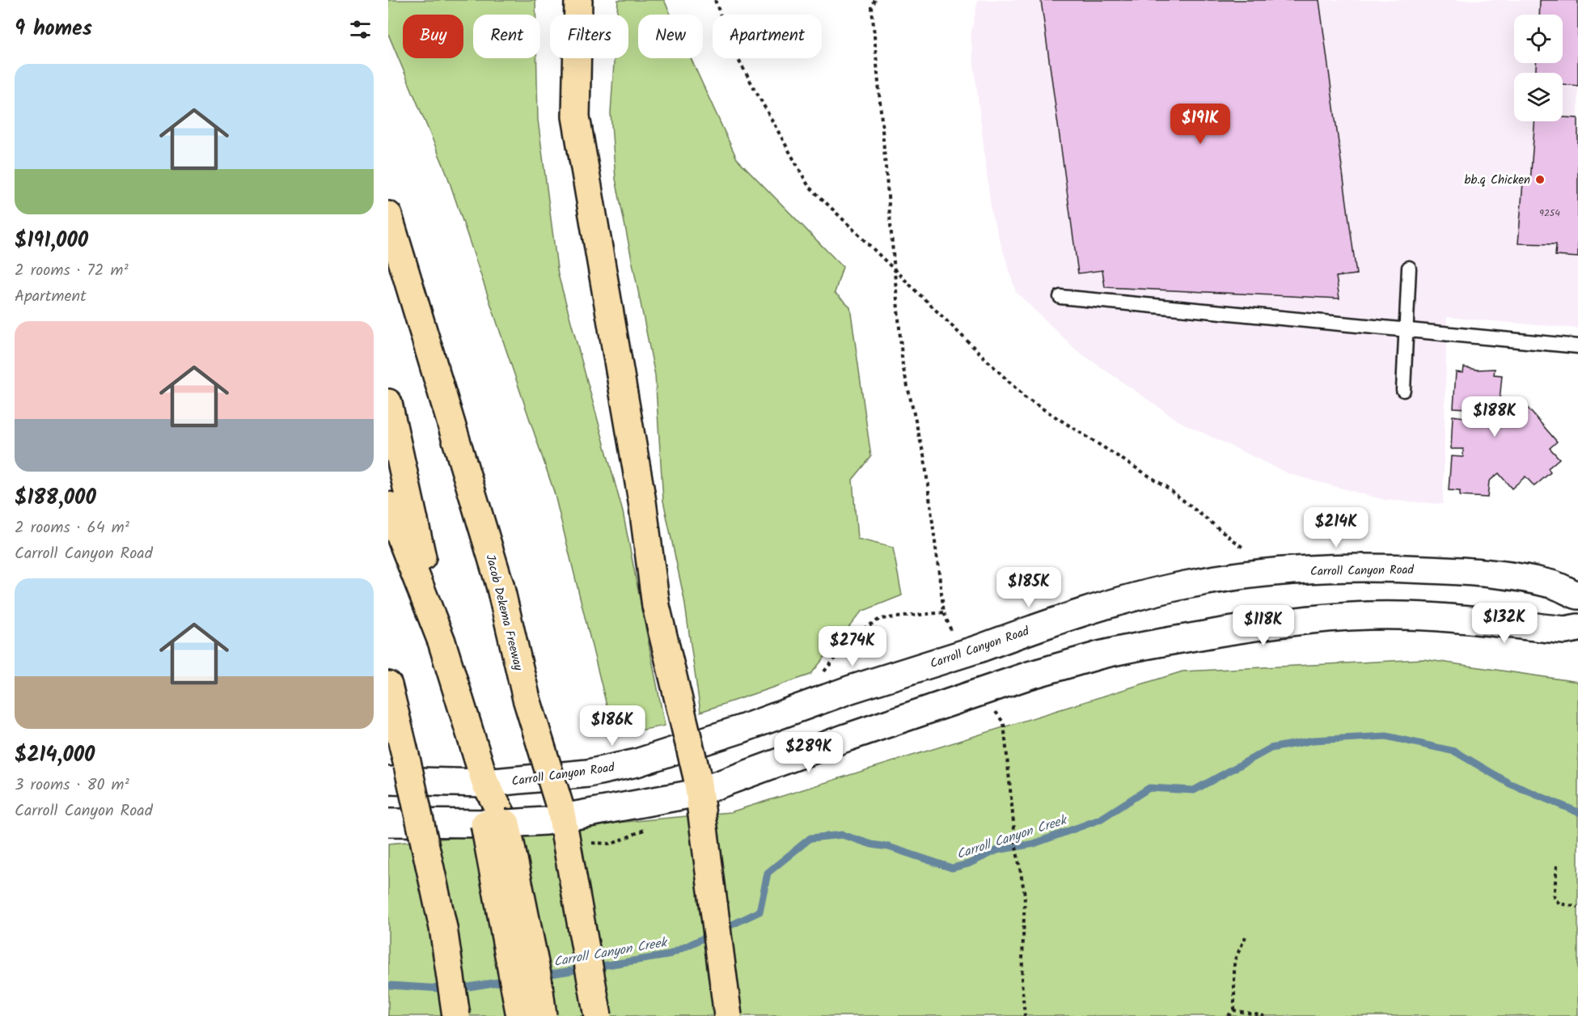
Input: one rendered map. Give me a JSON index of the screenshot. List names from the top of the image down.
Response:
{
  "streets": {
    "highway": ["Jacob Dekema Freeway"],
    "main road": ["Carroll Canyon Road"]
  },
  "water": ["Carroll Canyon Creek"],
  "places": ["bb.q Chicken"],
  "house_numbers": ["9254"],
  "page": {
    "heading": "9 homes",
    "chip": [
      "Buy",
      "Rent",
      "Filters",
      "New",
      "Apartment"
    ],
    "list": [
      {
        "name": "$191,000",
        "note": "2 rooms · 72 m² · Apartment"
      },
      {
        "name": "$188,000",
        "note": "2 rooms · 64 m² · Carroll Canyon Road"
      },
      {
        "name": "$214,000",
        "note": "3 rooms · 80 m² · Carroll Canyon Road"
      }
    ],
    "price": [
      "$191K",
      "$188K",
      "$214K",
      "$185K",
      "$132K",
      "$118K",
      "$274K",
      "$186K",
      "$289K"
    ]
  }
}
